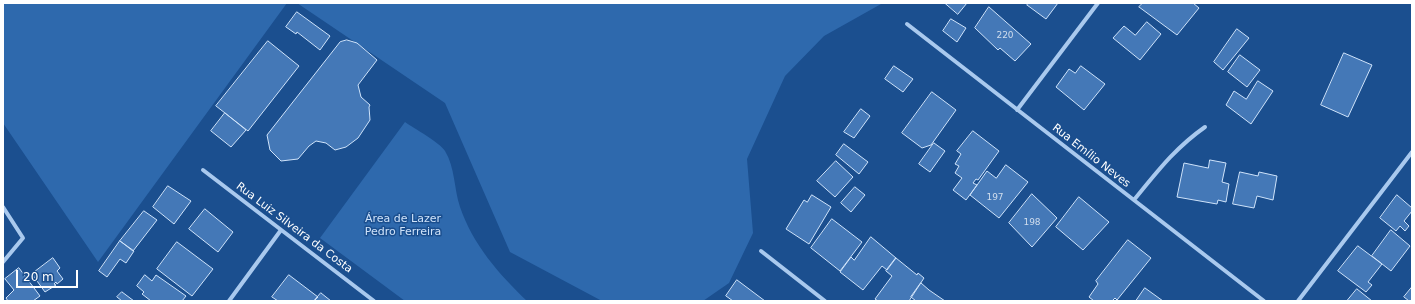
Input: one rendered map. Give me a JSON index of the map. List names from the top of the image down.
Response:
{
  "streets": {
    "street": ["Rua Emílio Neves", "Rua Luiz Silveira da Costa"]
  },
  "parks": ["Área de Lazer Pedro Ferreira"],
  "house_numbers": ["220", "197", "198"],
  "scale_bar": "20 m"
}
